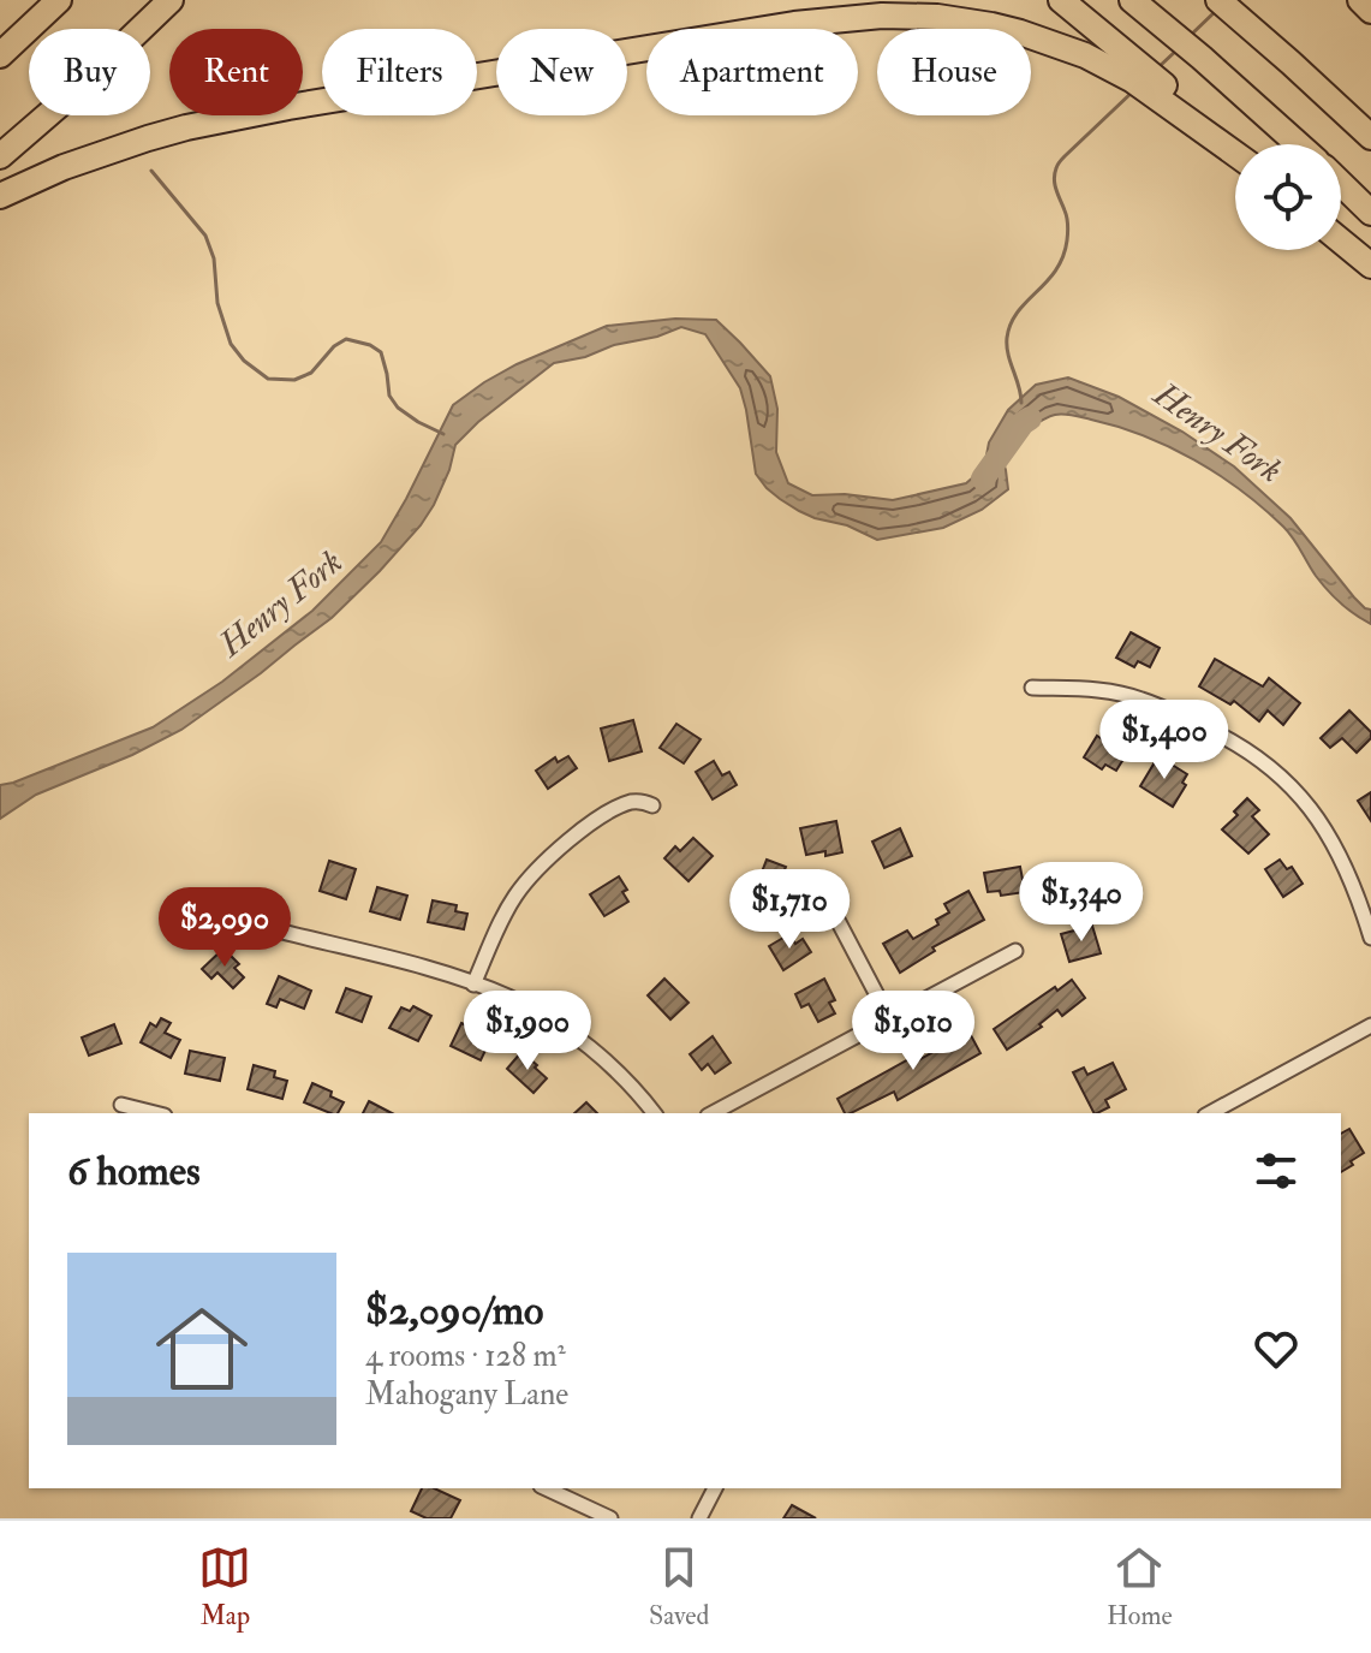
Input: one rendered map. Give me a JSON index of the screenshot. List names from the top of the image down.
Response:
{
  "water": ["Henry Fork"],
  "page": {
    "chip": [
      "Buy",
      "Rent",
      "Filters",
      "New",
      "Apartment",
      "House"
    ],
    "price": [
      "$1,400",
      "$1,340",
      "$1,710",
      "$2,090",
      "$1,900",
      "$1,010"
    ],
    "heading": "6 homes",
    "list": [
      {
        "name": "$2,090/mo",
        "note": "4 rooms · 128 m² · Mahogany Lane"
      }
    ],
    "tabs": ["Map", "Saved", "Home"]
  }
}
